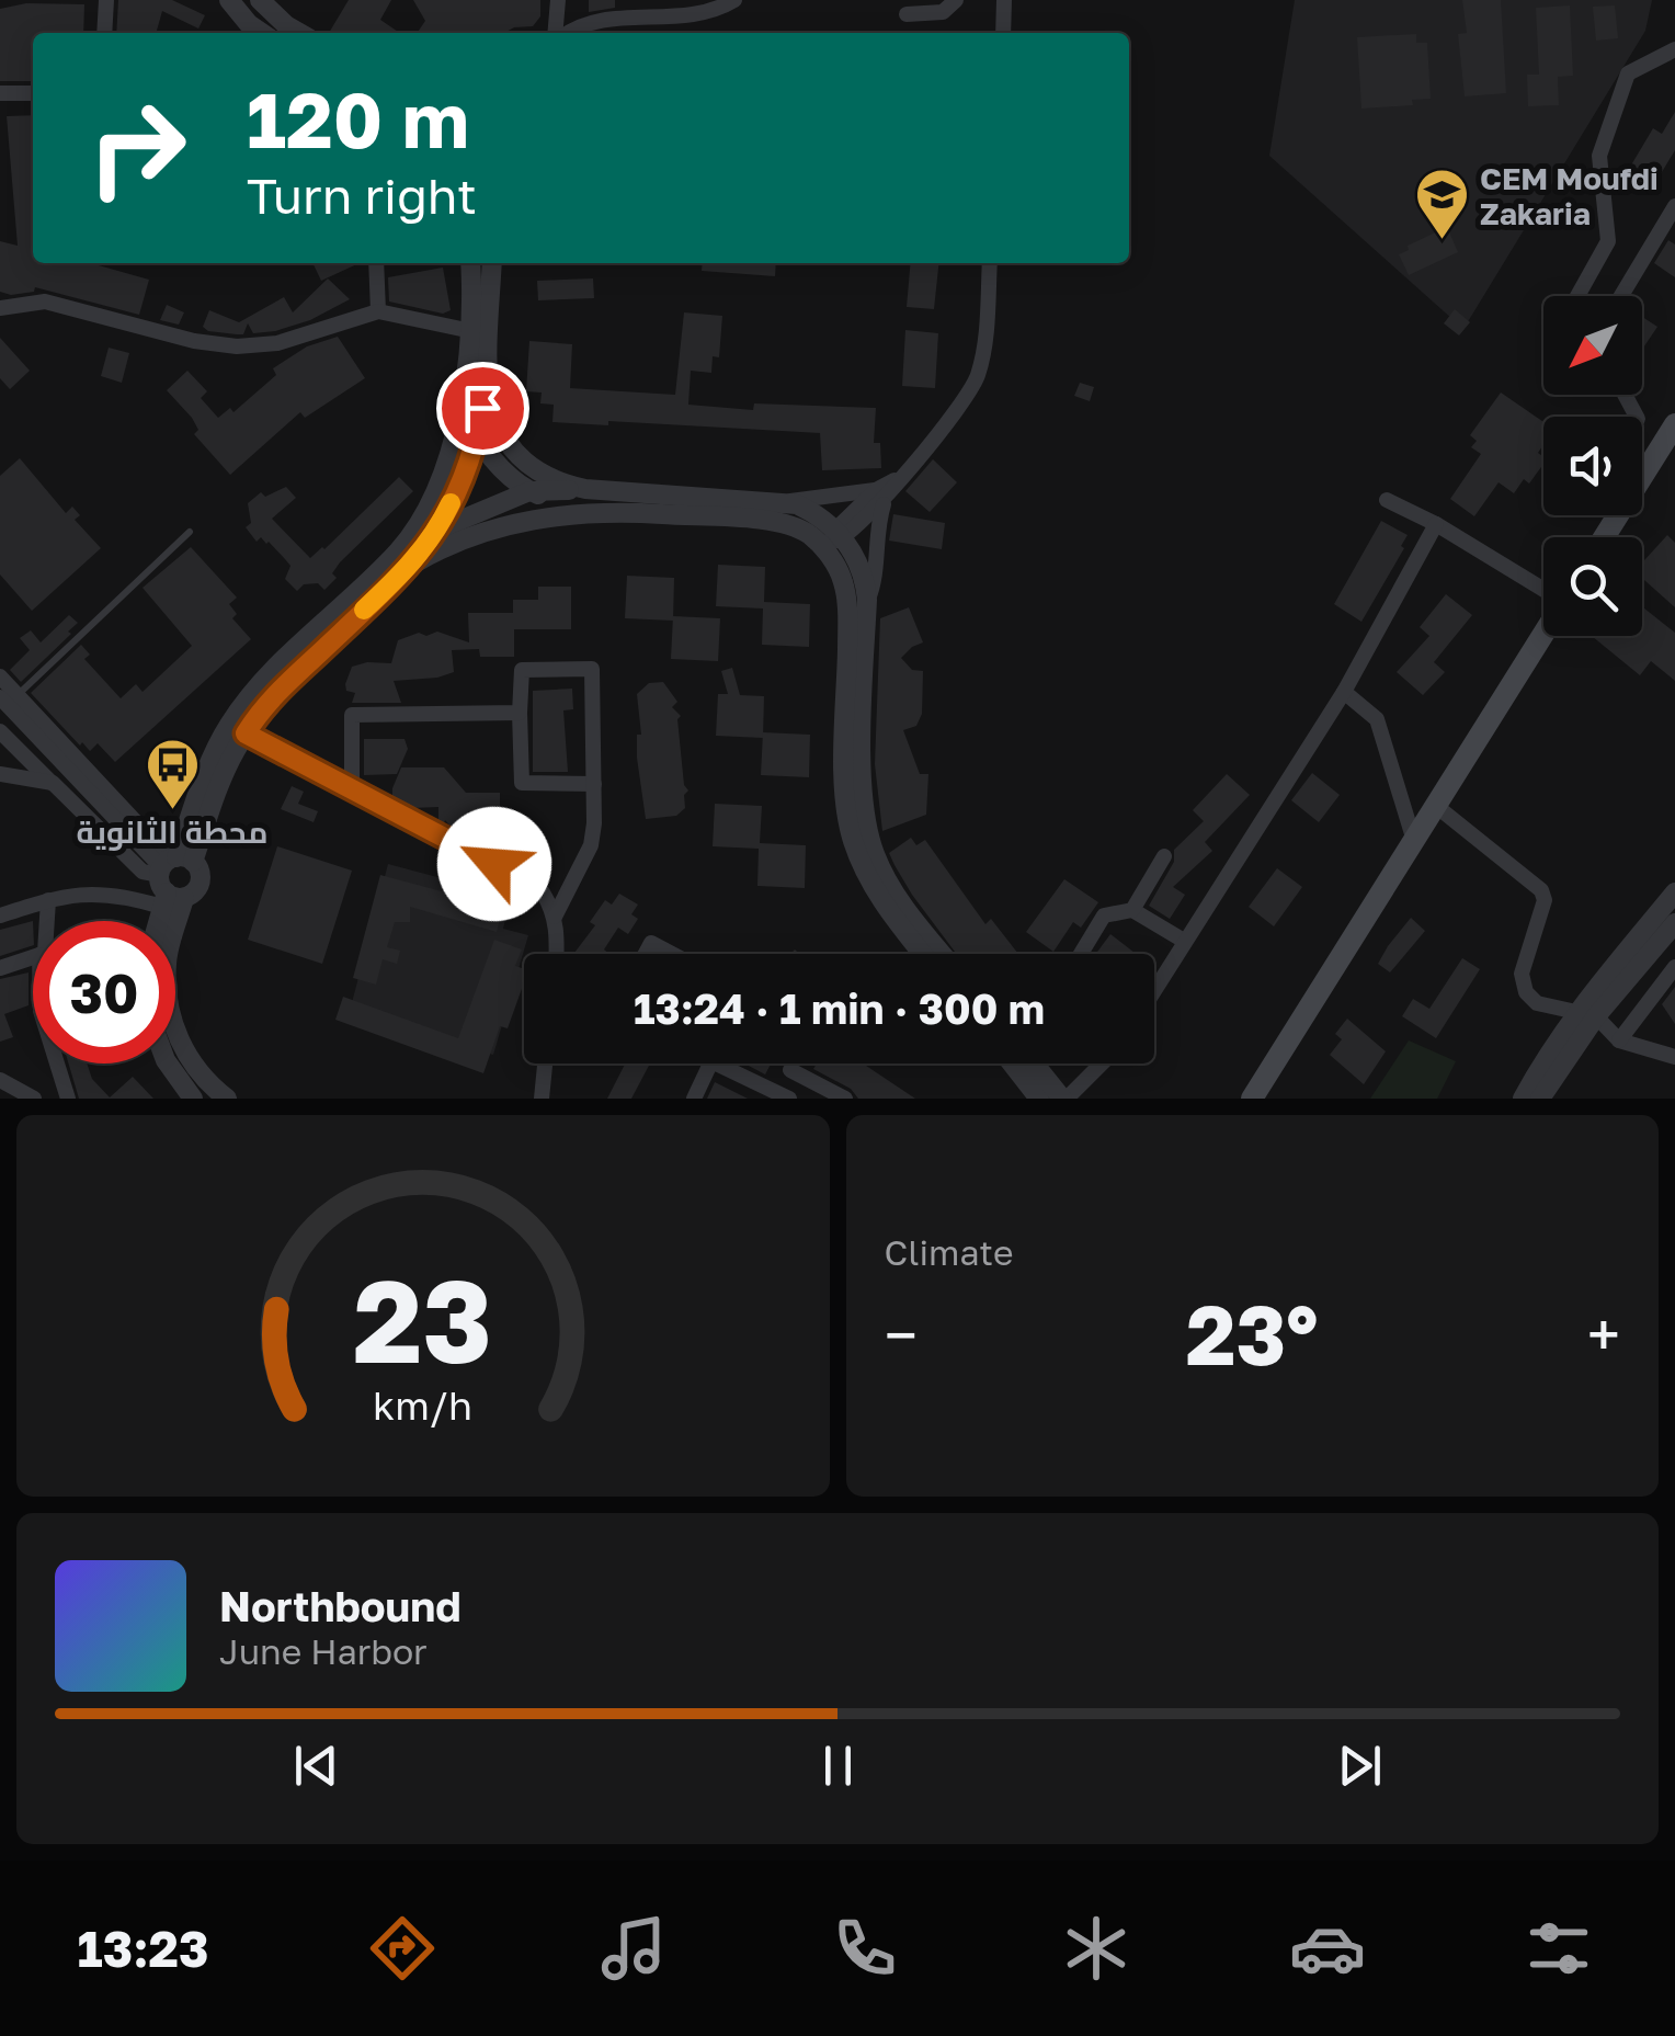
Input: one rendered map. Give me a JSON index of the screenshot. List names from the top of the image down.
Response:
{
  "places": {
    "school or university": ["CEM Moufdi Zakaria"],
    "bus stop": ["محطة الثانوية"]
  },
  "north": "bottom left",
  "page": {
    "turn": ["120 m", "Turn right"],
    "limit": "30",
    "trip": "13:24 · 1 min · 300 m",
    "tile": "Climate",
    "heat": ["−", "23°", "+"],
    "song": ["Northbound", "June Harbor"],
    "tabs": "13:23",
    "gauge": ["23", "km/h"]
  }
}
